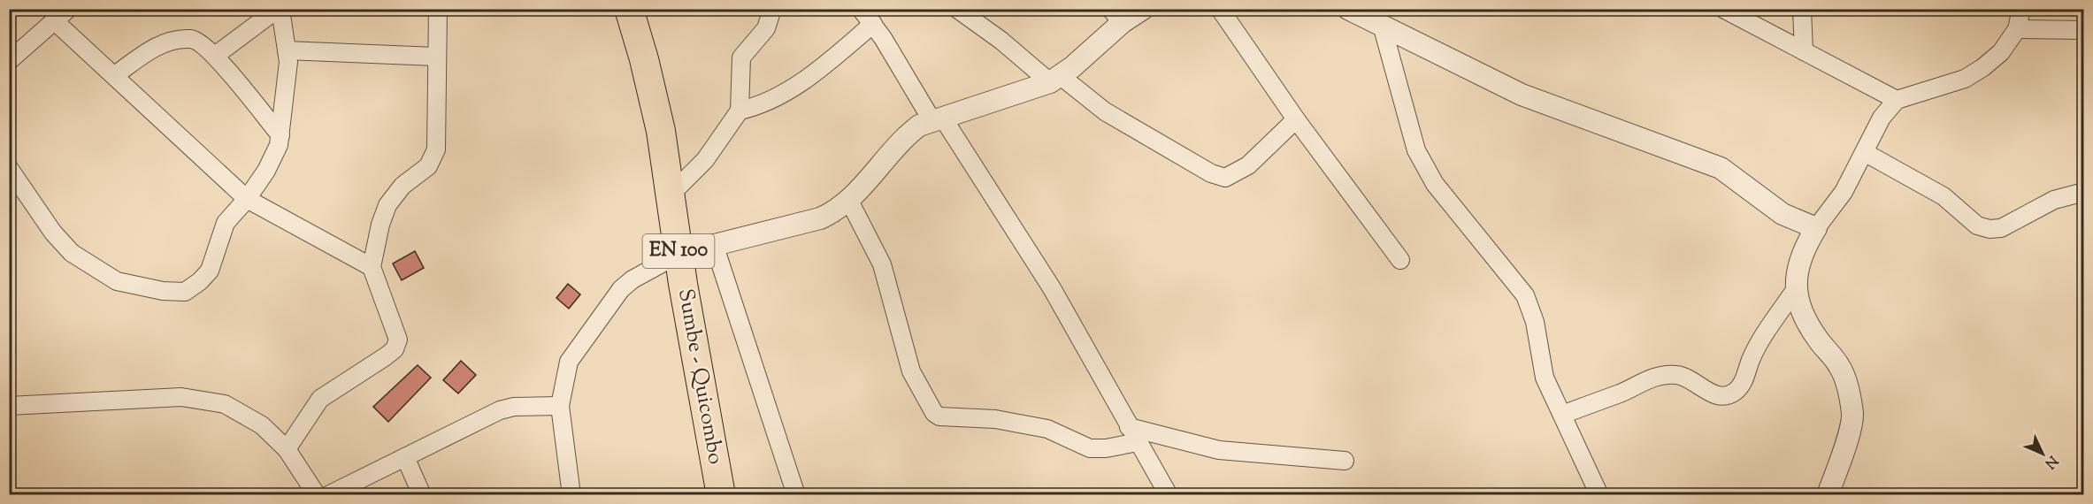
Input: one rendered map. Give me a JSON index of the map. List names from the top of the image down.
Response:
{
  "streets": {
    "main road": ["EN 100", "Sumbe - Quicombo"]
  },
  "north": "bottom right"
}
